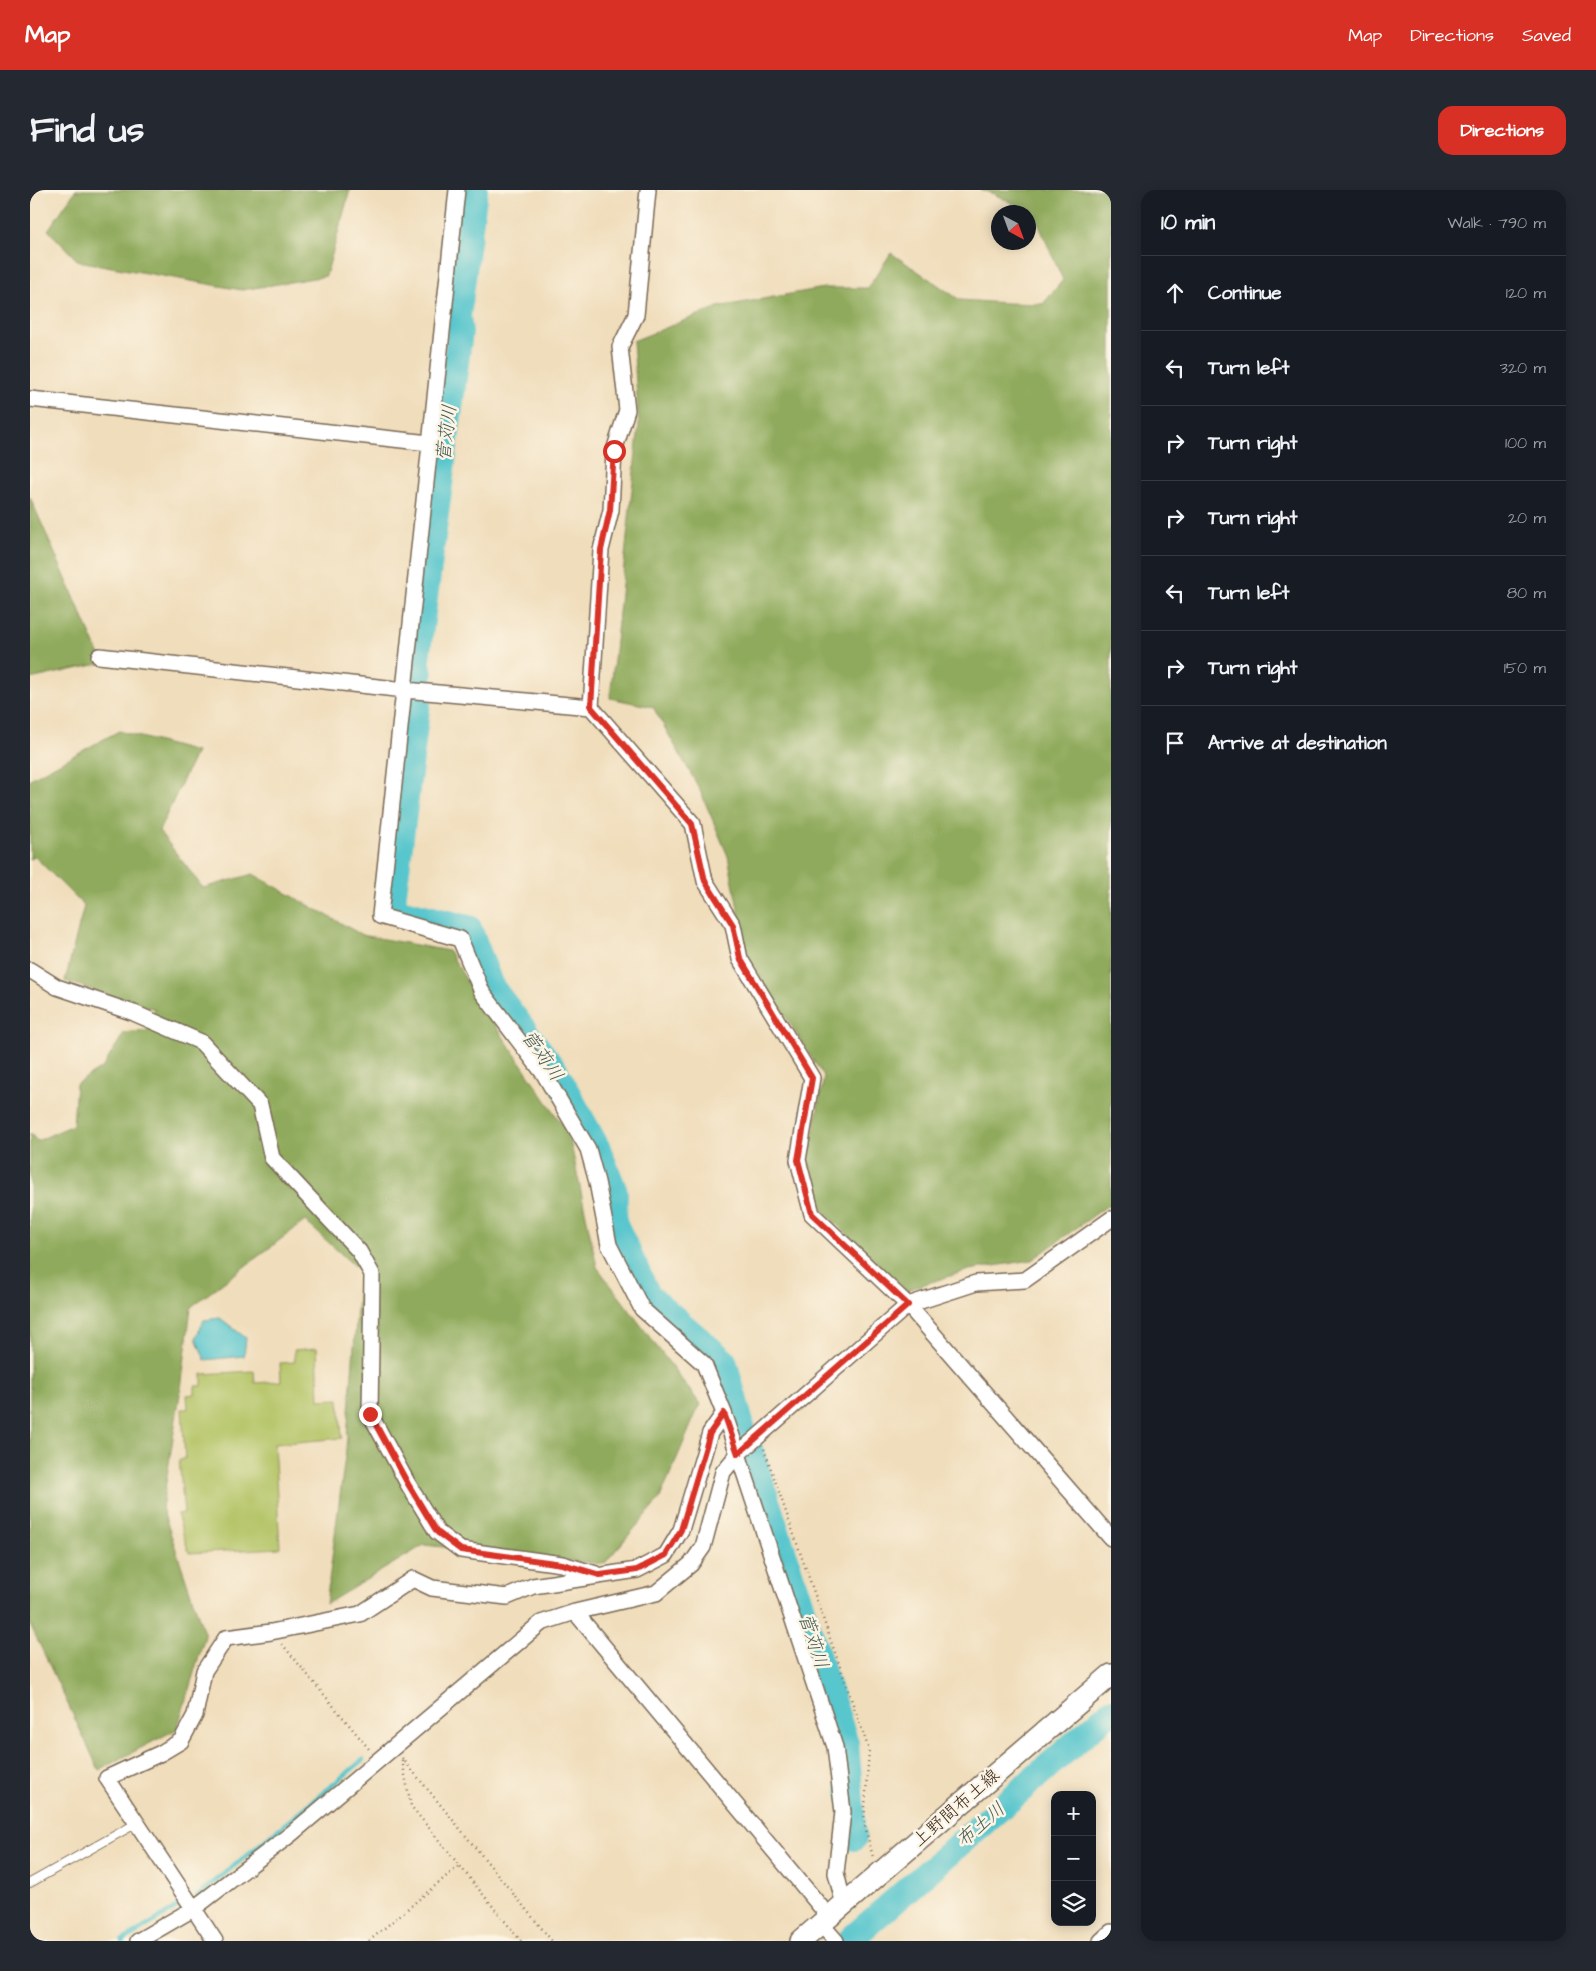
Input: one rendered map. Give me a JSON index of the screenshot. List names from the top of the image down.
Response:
{
  "streets": {
    "main road": ["上野間布土線"]
  },
  "water": ["菅苅川", "布土川"],
  "north": "bottom right",
  "page": {
    "header": "Map",
    "nav": ["Map", "Directions", "Saved"],
    "title": "Find us",
    "buttons": "Directions",
    "heading": ["10 min", "Walk · 790 m"],
    "list": [
      ["Continue", "120 m"],
      ["Turn left", "320 m"],
      ["Turn right", "100 m"],
      ["Turn right", "20 m"],
      ["Turn left", "80 m"],
      ["Turn right", "150 m"],
      "Arrive at destination"
    ],
    "map_buttons": ["+", "−"]
  }
}
